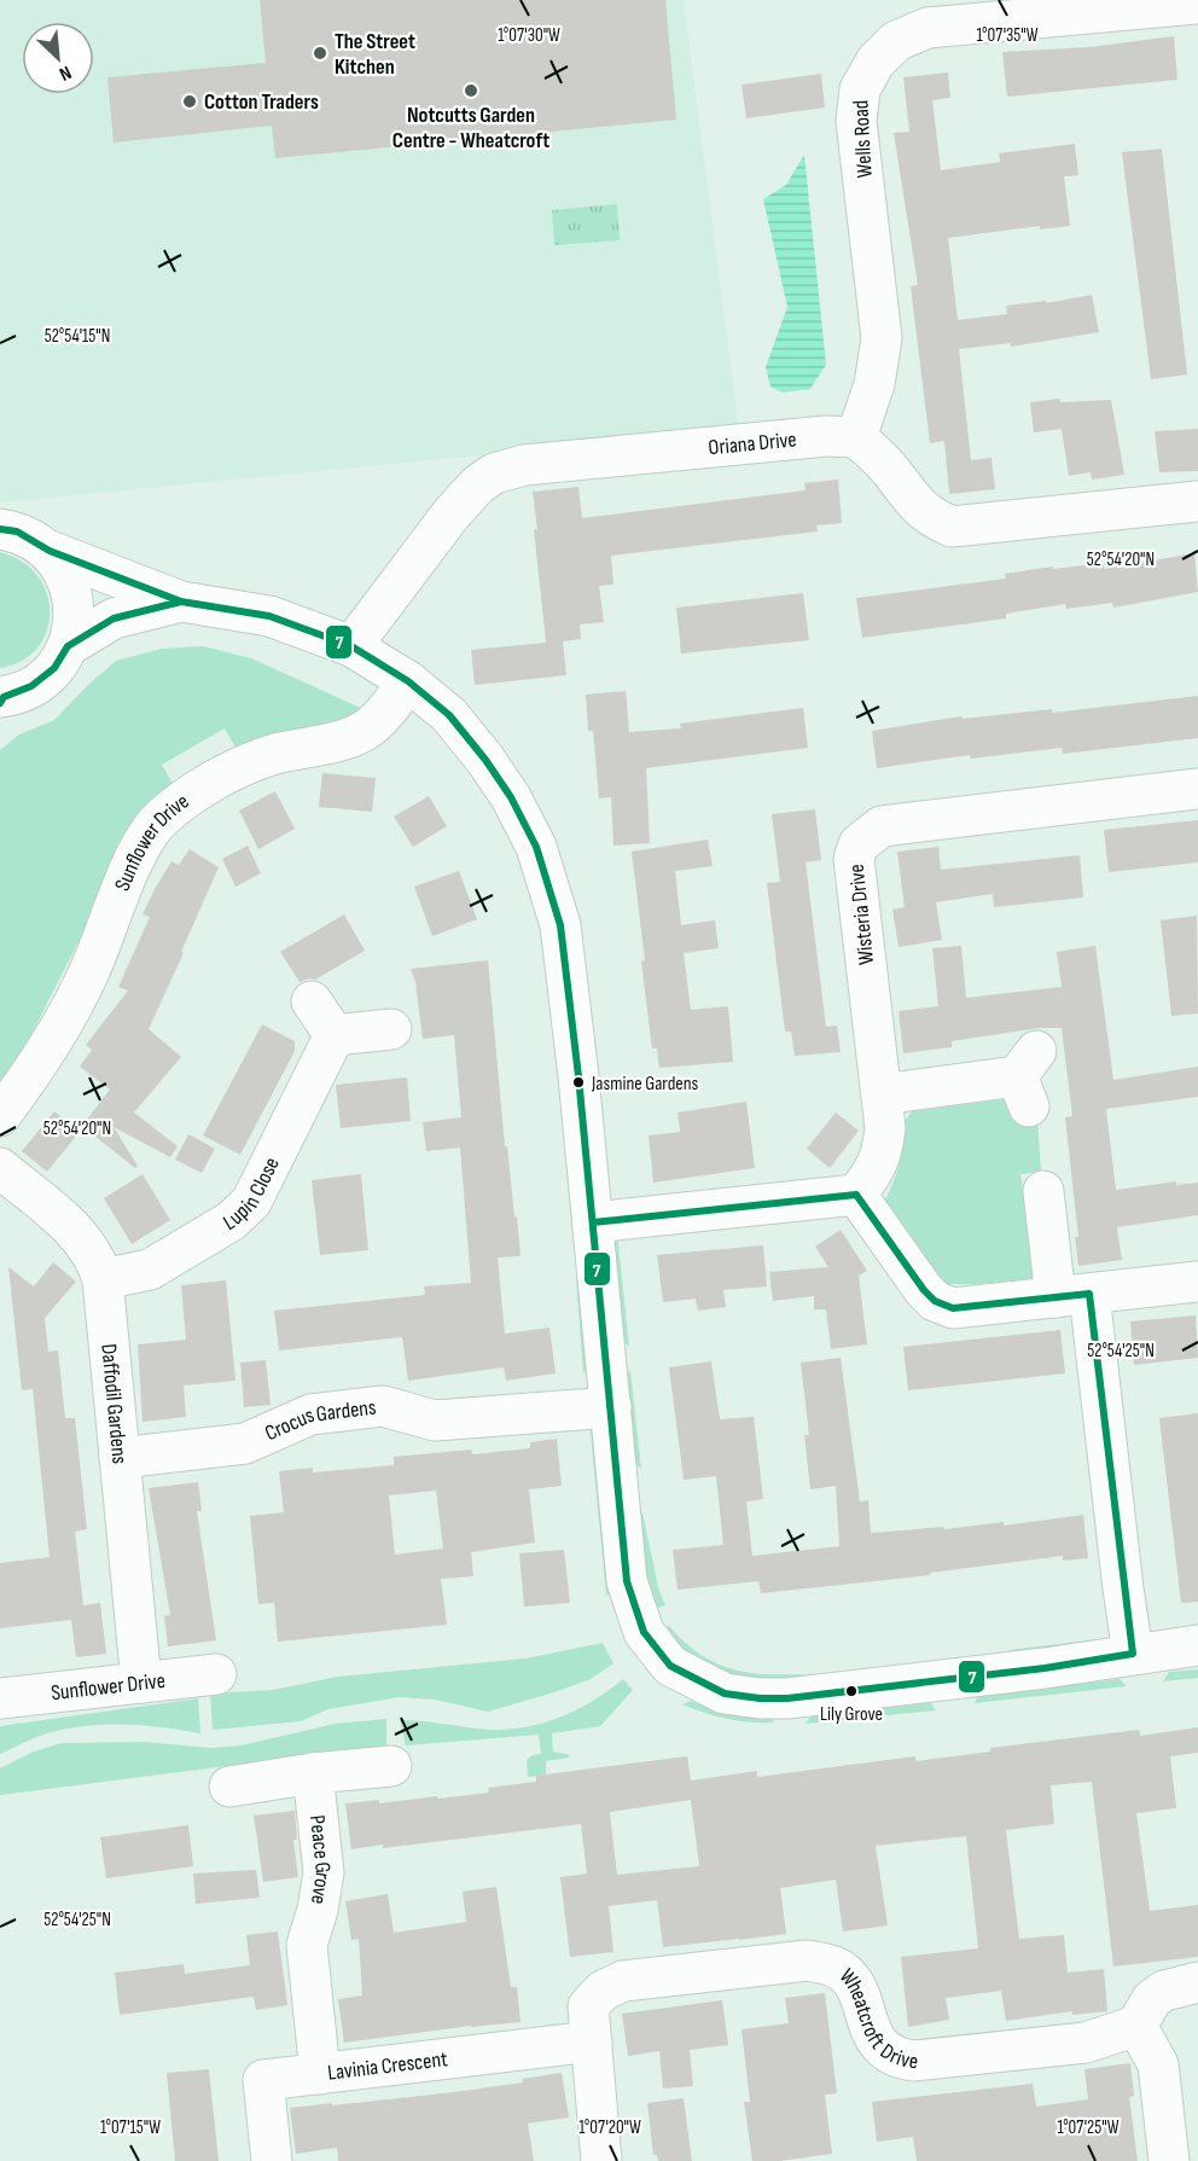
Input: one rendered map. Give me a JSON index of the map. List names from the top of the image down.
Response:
{
  "streets": {
    "street": [
      "Wells Road",
      "Oriana Drive",
      "Sunflower Drive",
      "Wisteria Drive",
      "Lupin Close",
      "Daffodil Gardens",
      "Crocus Gardens",
      "Peace Grove",
      "Wheatcroft Drive",
      "Lavinia Crescent"
    ]
  },
  "crossings": [
    ["Wells Road", "Oriana Drive"],
    ["Sunflower Drive", "Daffodil Gardens"],
    ["Lupin Close", "Daffodil Gardens"],
    ["Daffodil Gardens", "Crocus Gardens"],
    ["Peace Grove", "Lavinia Crescent"],
    ["Wheatcroft Drive", "Lavinia Crescent"]
  ],
  "places": [
    "The Street Kitchen",
    "Notcutts Garden Centre - Wheatcroft",
    "Cotton Traders",
    "Jasmine Gardens",
    "Lily Grove"
  ],
  "lines": ["transit line 7"],
  "north": "bottom right",
  "coordinates": [
    "1°07'30\"W",
    "1°07'35\"W",
    "52°54'15\"N",
    "52°54'20\"N",
    "52°54'25\"N",
    "1°07'15\"W",
    "1°07'20\"W",
    "1°07'25\"W"
  ]
}
